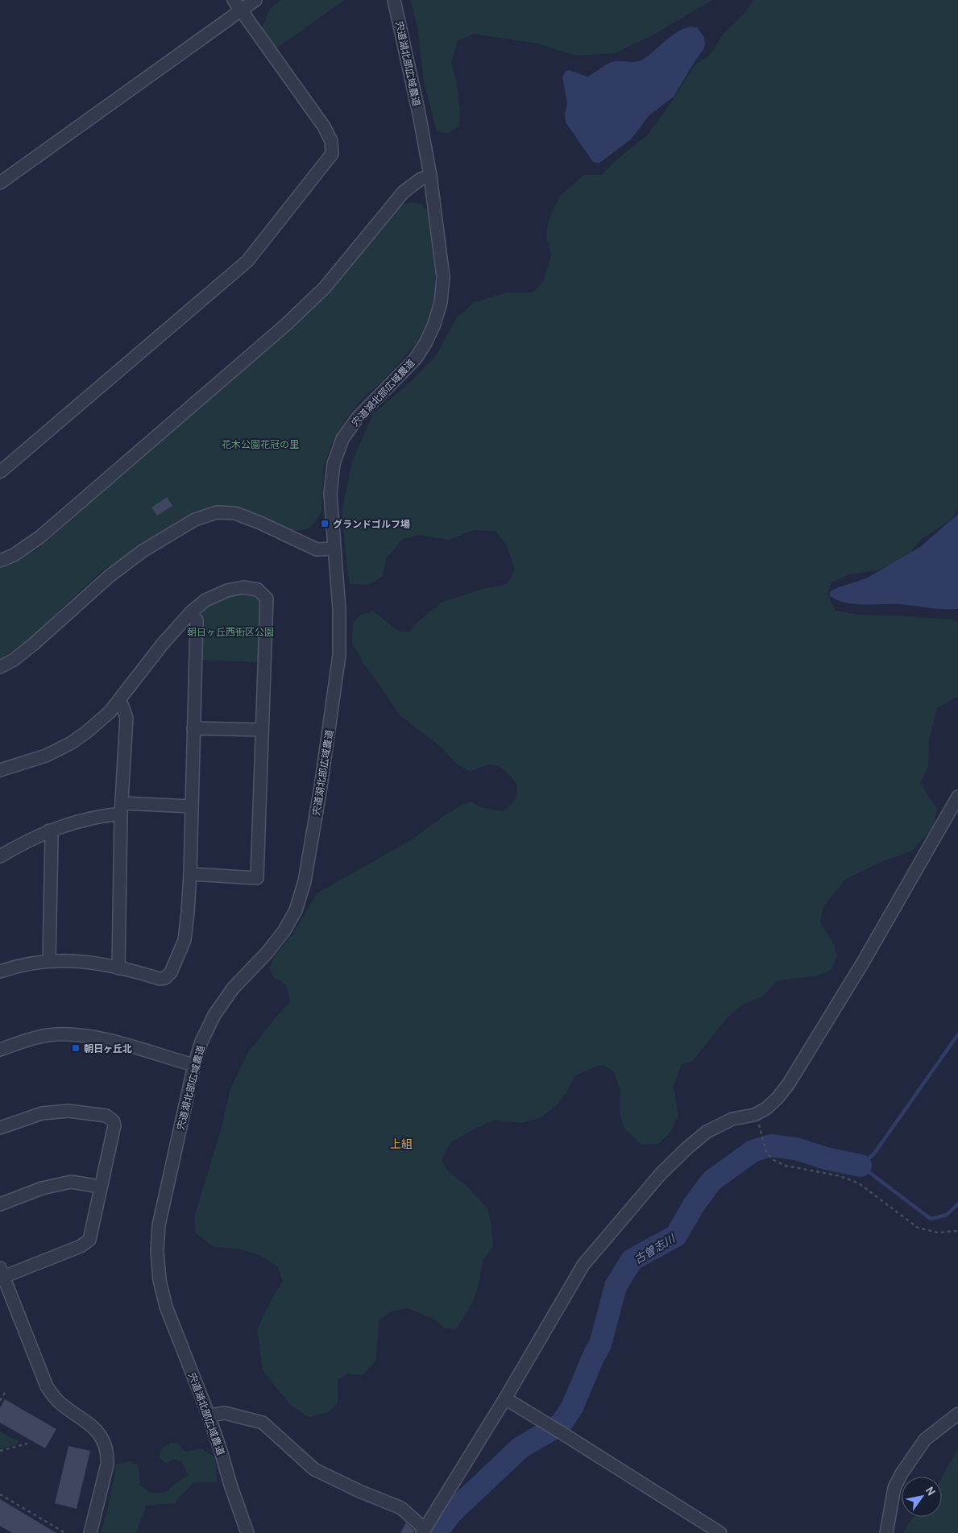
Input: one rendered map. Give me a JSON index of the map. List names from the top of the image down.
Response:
{
  "streets": {
    "street": ["宍道湖北部広域農道"]
  },
  "districts": ["上組"],
  "water": ["古曽志川"],
  "parks": ["花木公園花冠の里", "朝日ヶ丘西街区公園"],
  "places": {
    "transit": ["グランドゴルフ場", "朝日ヶ丘北"]
  },
  "north": "top right"
}
